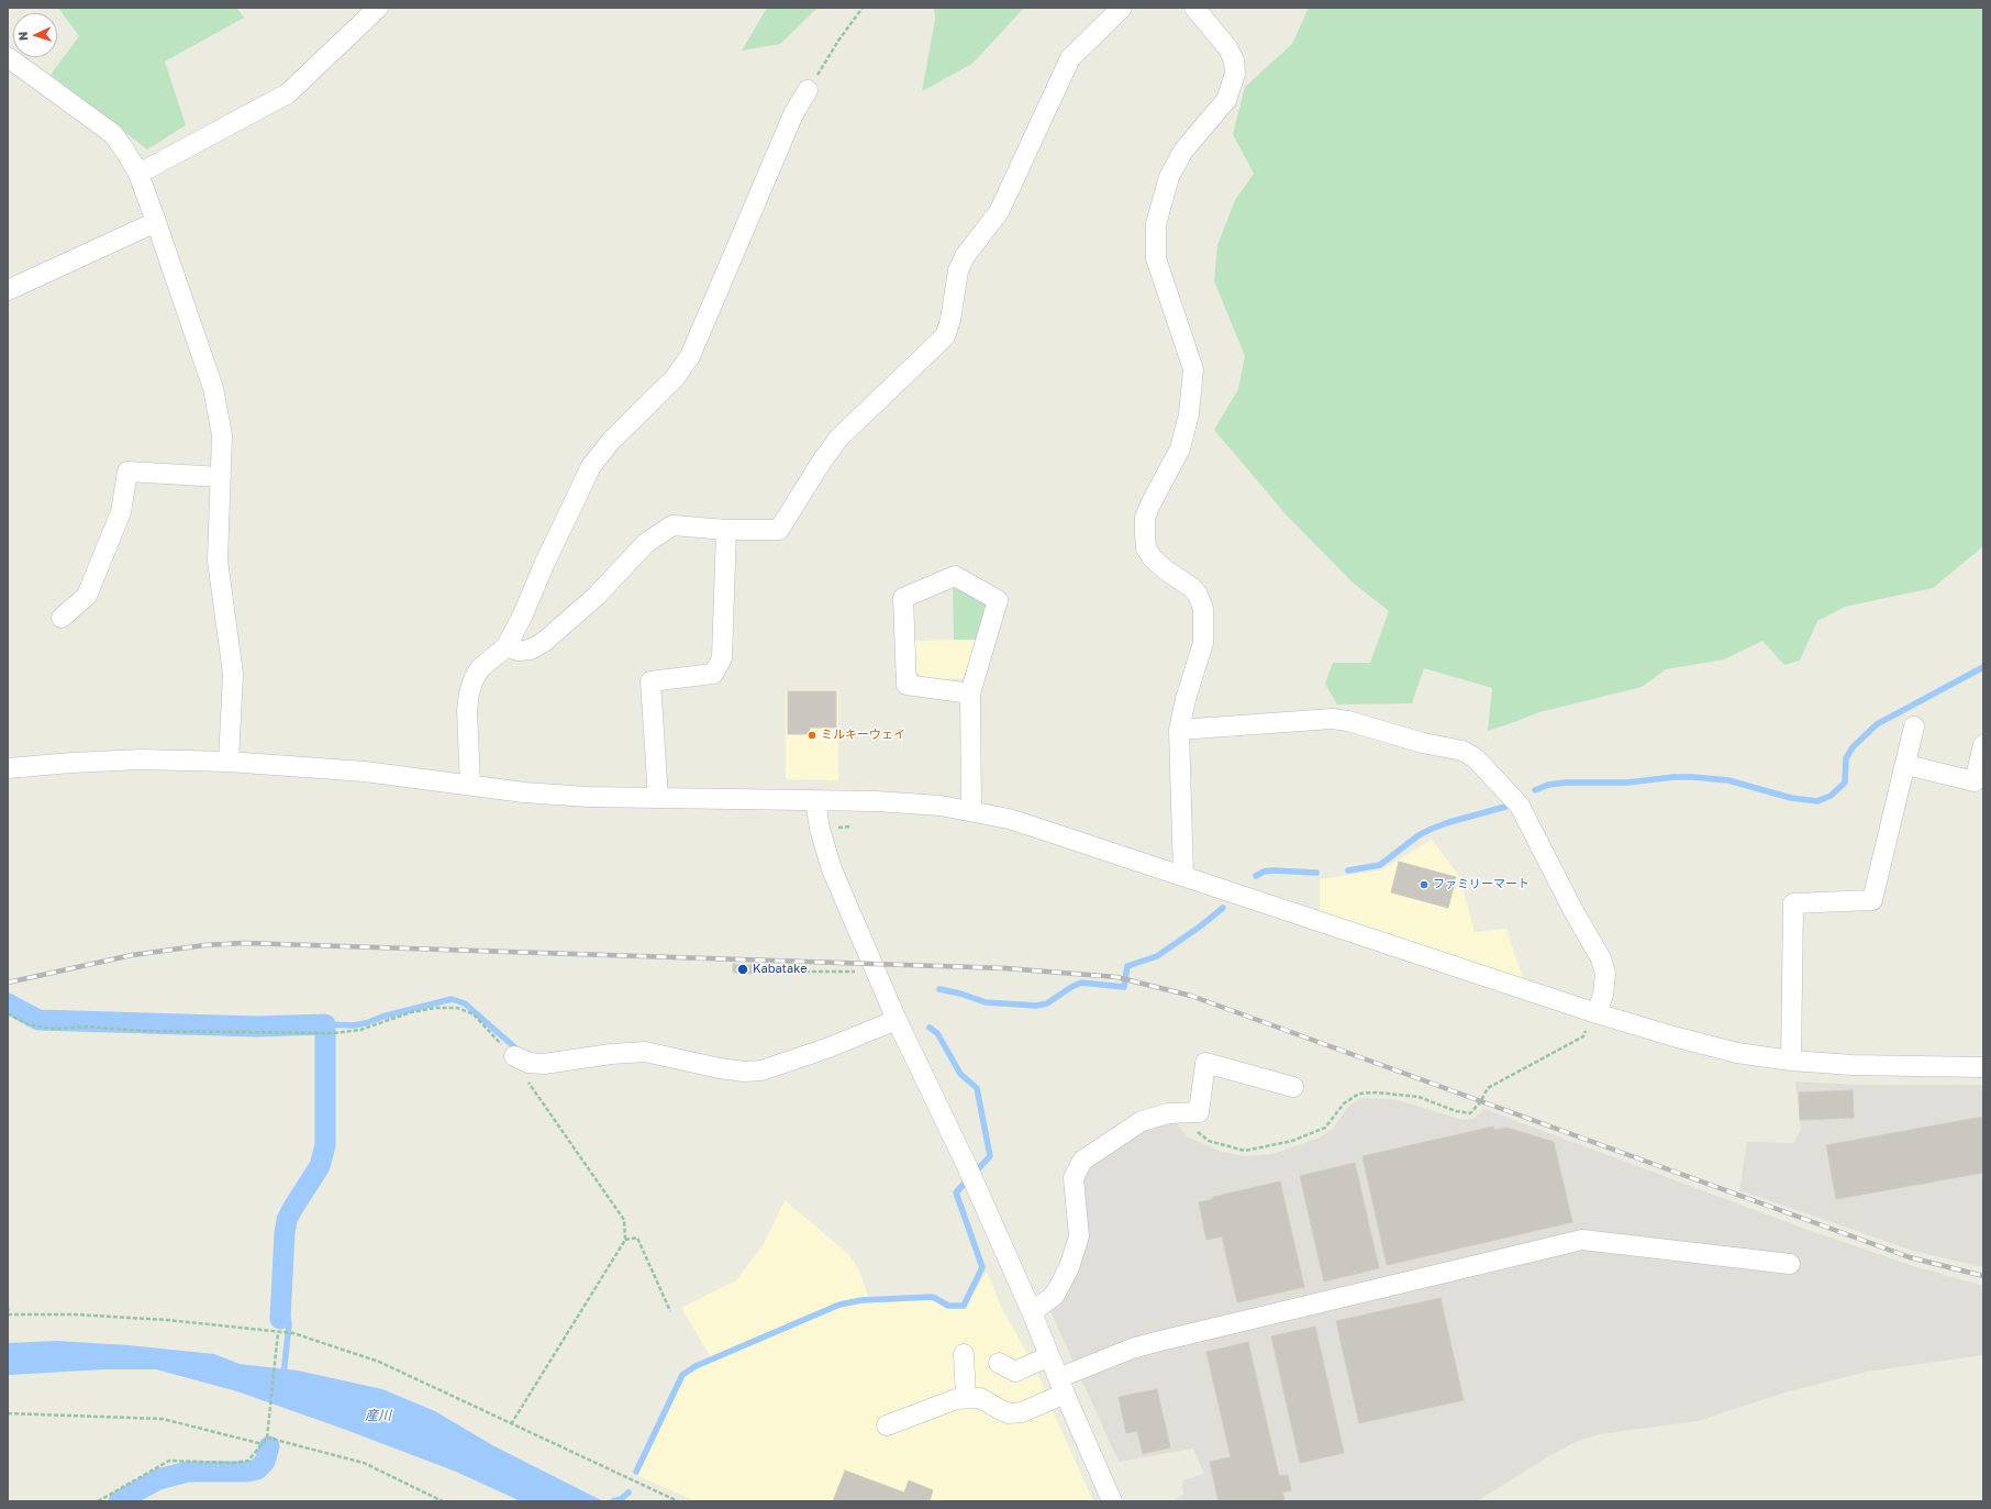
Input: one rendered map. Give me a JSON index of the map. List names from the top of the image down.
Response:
{
  "water": ["産川"],
  "places": ["ミルキーウェイ", "ファミリーマート", "Kabatake"],
  "north": "left"
}
